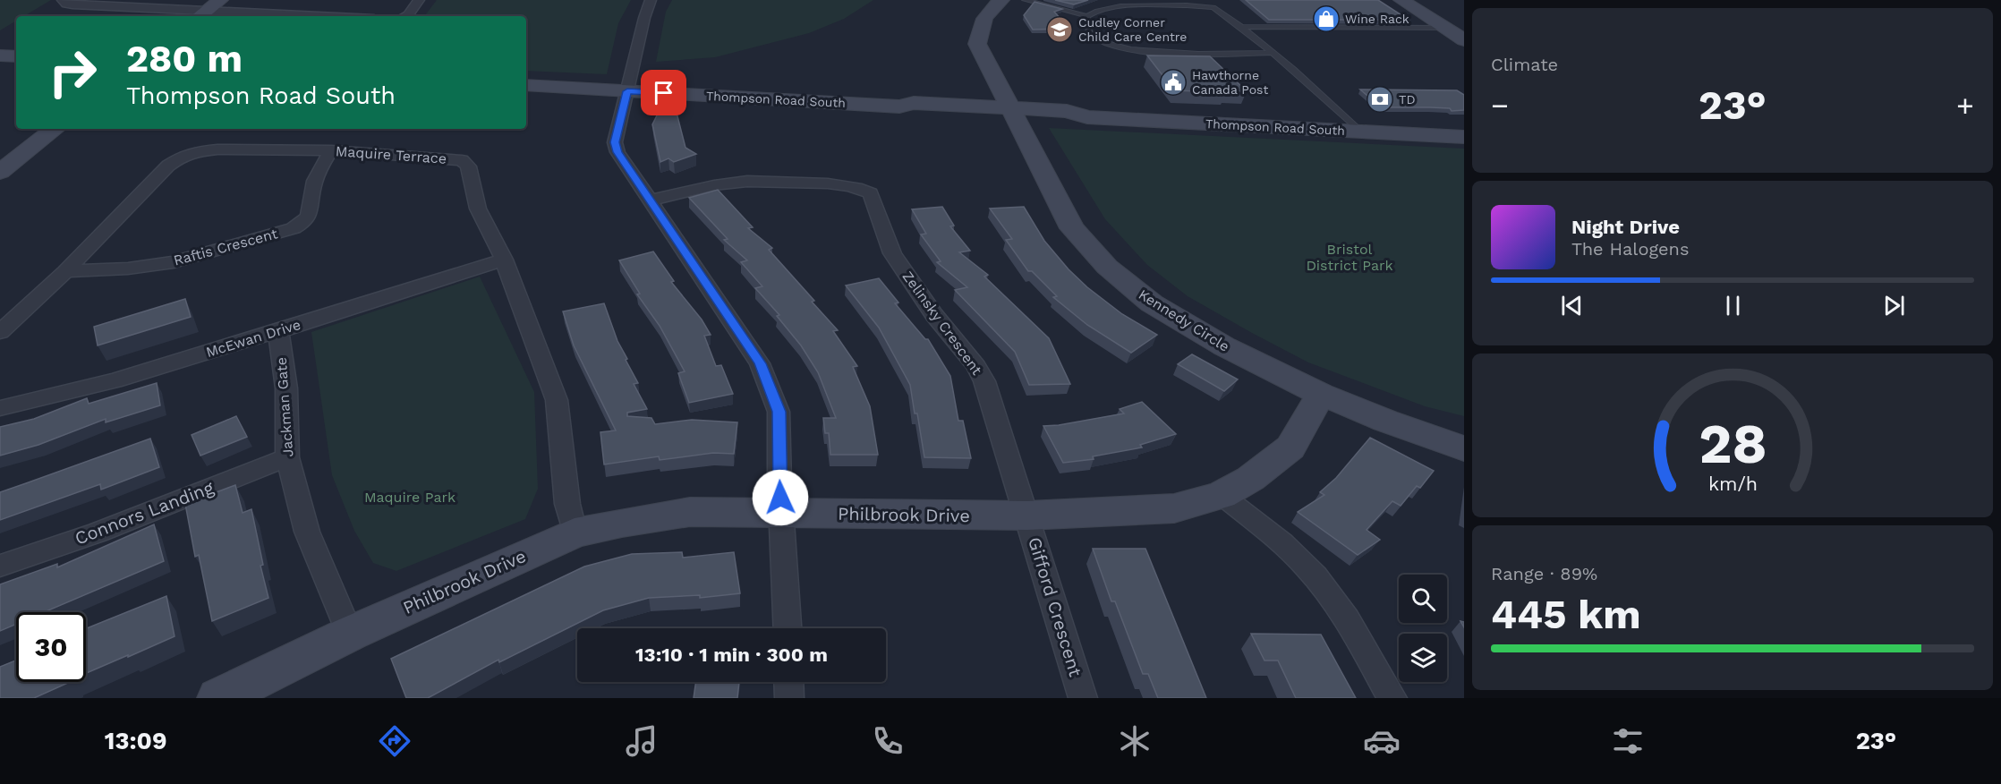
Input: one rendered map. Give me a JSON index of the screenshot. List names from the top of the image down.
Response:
{
  "streets": {
    "street": [
      "Thompson Road South",
      "Maquire Terrace",
      "Raftis Crescent",
      "Kennedy Circle",
      "Zelinsky Crescent",
      "McEwan Drive",
      "Jackman Gate",
      "Connors Landing",
      "Philbrook Drive",
      "Gifford Crescent"
    ]
  },
  "crossings": [
    ["Thompson Road South", "Kennedy Circle"],
    ["Maquire Terrace", "Raftis Crescent"],
    ["Maquire Terrace", "McEwan Drive"],
    ["Maquire Terrace", "Philbrook Drive"],
    ["Kennedy Circle", "Philbrook Drive"],
    ["Zelinsky Crescent", "Philbrook Drive"],
    ["Zelinsky Crescent", "Gifford Crescent"],
    ["McEwan Drive", "Jackman Gate"],
    ["Jackman Gate", "Connors Landing"],
    ["Jackman Gate", "Philbrook Drive"],
    ["Philbrook Drive", "Gifford Crescent"]
  ],
  "parks": ["Bristol District Park", "Maquire Park"],
  "places": {
    "shop": ["Wine Rack"],
    "school or university": ["Cudley Corner Child Care Centre"],
    "public building": ["Hawthorne Canada Post"],
    "bank": ["TD"]
  },
  "page": {
    "tile": [
      "Climate",
      ["Range · 89%", "445 km"]
    ],
    "turn": ["280 m", "Thompson Road South"],
    "heat": ["−", "23°", "+"],
    "song": ["Night Drive", "The Halogens"],
    "limit": "30",
    "trip": "13:10 · 1 min · 300 m",
    "tabs": ["13:09", "23°"],
    "gauge": ["28", "km/h"]
  }
}
